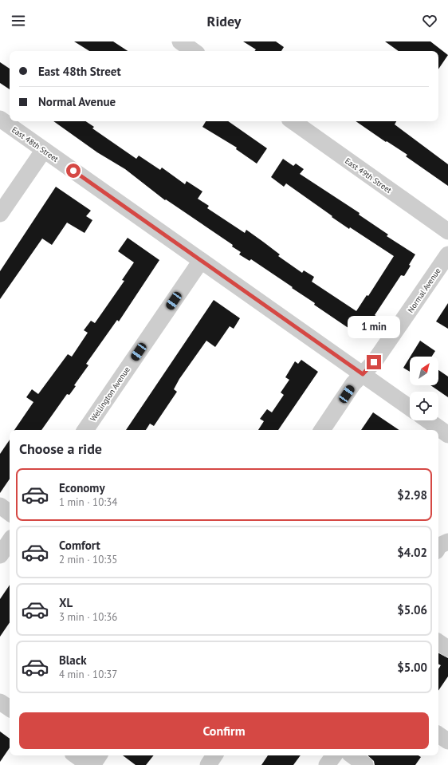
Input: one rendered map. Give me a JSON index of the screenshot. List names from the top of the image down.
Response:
{
  "streets": {
    "street": [
      "East 48th Street",
      "East 49th Street",
      "Normal Avenue",
      "Wellington Avenue"
    ]
  },
  "crossings": [
    ["East 48th Street", "Normal Avenue"],
    ["East 48th Street", "Wellington Avenue"]
  ],
  "north": "top right",
  "page": {
    "header": "Ridey",
    "banner": ["East 48th Street", "Normal Avenue"],
    "bubble": "1 min",
    "heading": "Choose a ride",
    "list": [
      {
        "name": "Economy",
        "note": "1 min · 10:34",
        "value": "$2.98"
      },
      {
        "name": "Comfort",
        "note": "2 min · 10:35",
        "value": "$4.02"
      },
      {
        "name": "XL",
        "note": "3 min · 10:36",
        "value": "$5.06"
      },
      {
        "name": "Black",
        "note": "4 min · 10:37",
        "value": "$5.00"
      }
    ],
    "buttons": "Confirm"
  }
}
